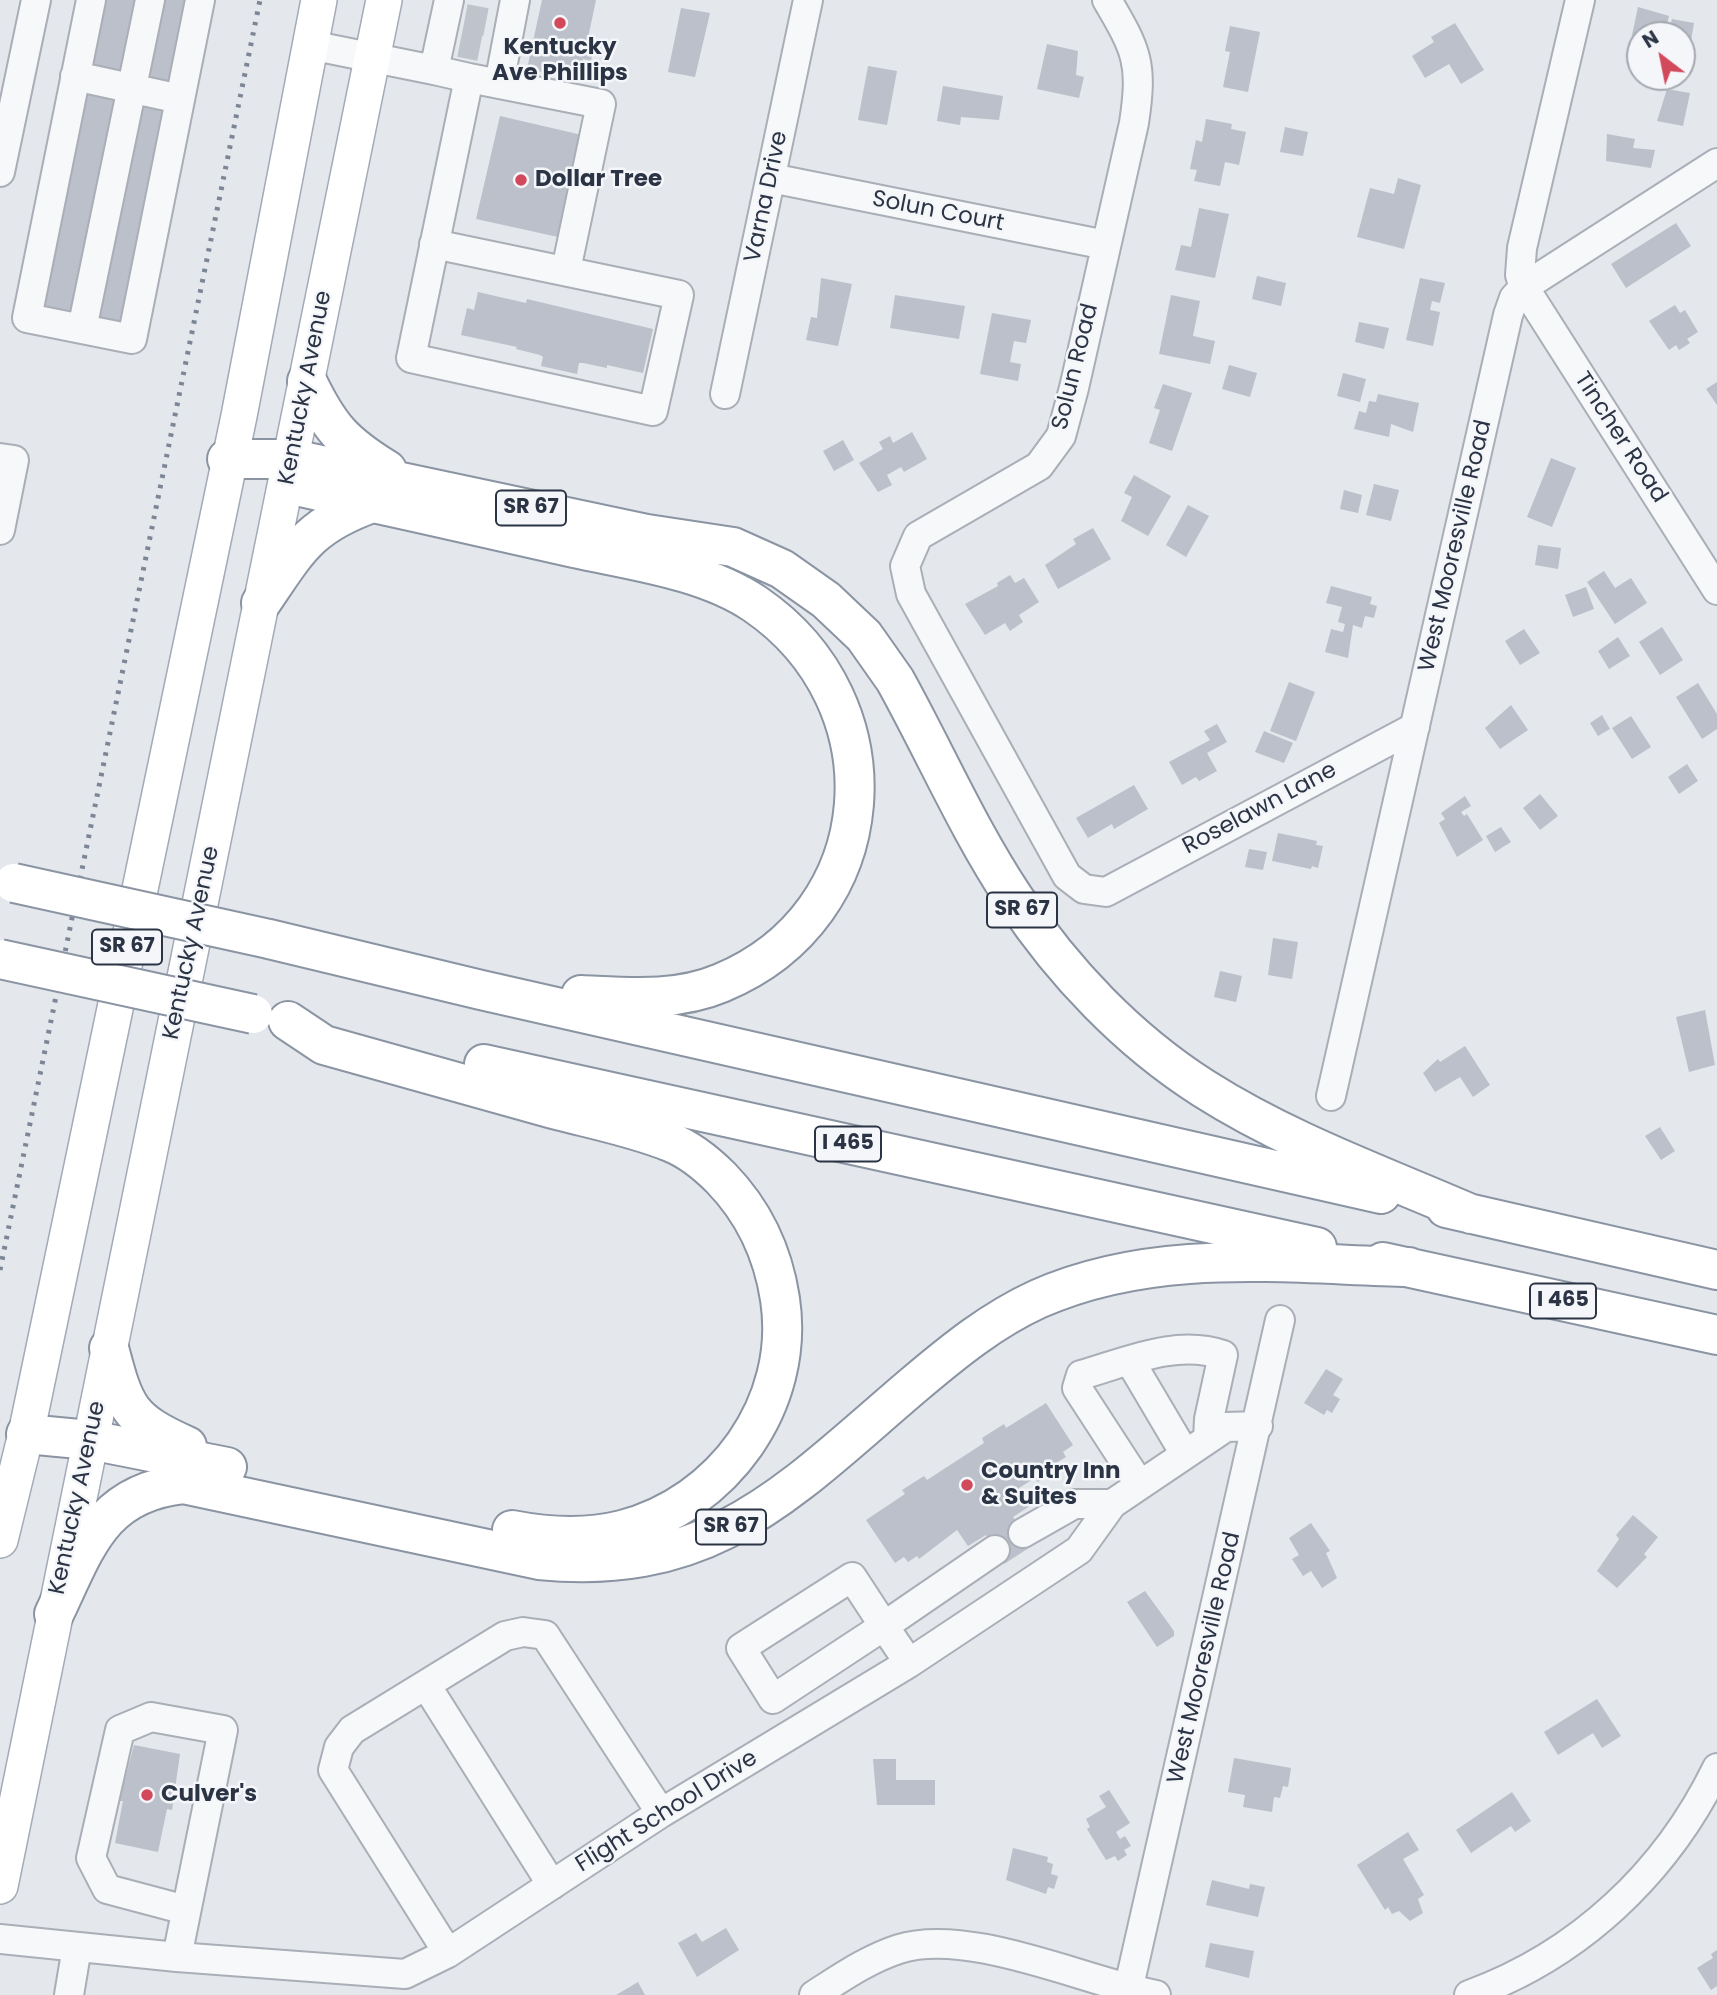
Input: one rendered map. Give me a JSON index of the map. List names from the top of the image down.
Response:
{
  "streets": {
    "highway": ["SR 67", "I 465"],
    "main road": ["Kentucky Avenue"],
    "street": [
      "Varna Drive",
      "Solun Court",
      "Solun Road",
      "Tincher Road",
      "West Mooresville Road",
      "Roselawn Lane",
      "Flight School Drive"
    ]
  },
  "crossings": [
    ["Varna Drive", "Solun Court"],
    ["Solun Court", "Solun Road"],
    ["Solun Road", "Roselawn Lane"],
    ["Kentucky Avenue", "SR 67"],
    ["Tincher Road", "West Mooresville Road"],
    ["SR 67", "I 465"],
    ["West Mooresville Road", "Roselawn Lane"],
    ["West Mooresville Road", "Flight School Drive"]
  ],
  "places": [
    "Kentucky Ave Phillips",
    "Dollar Tree",
    "Country Inn & Suites",
    "Culver's"
  ],
  "north": "top left"
}
